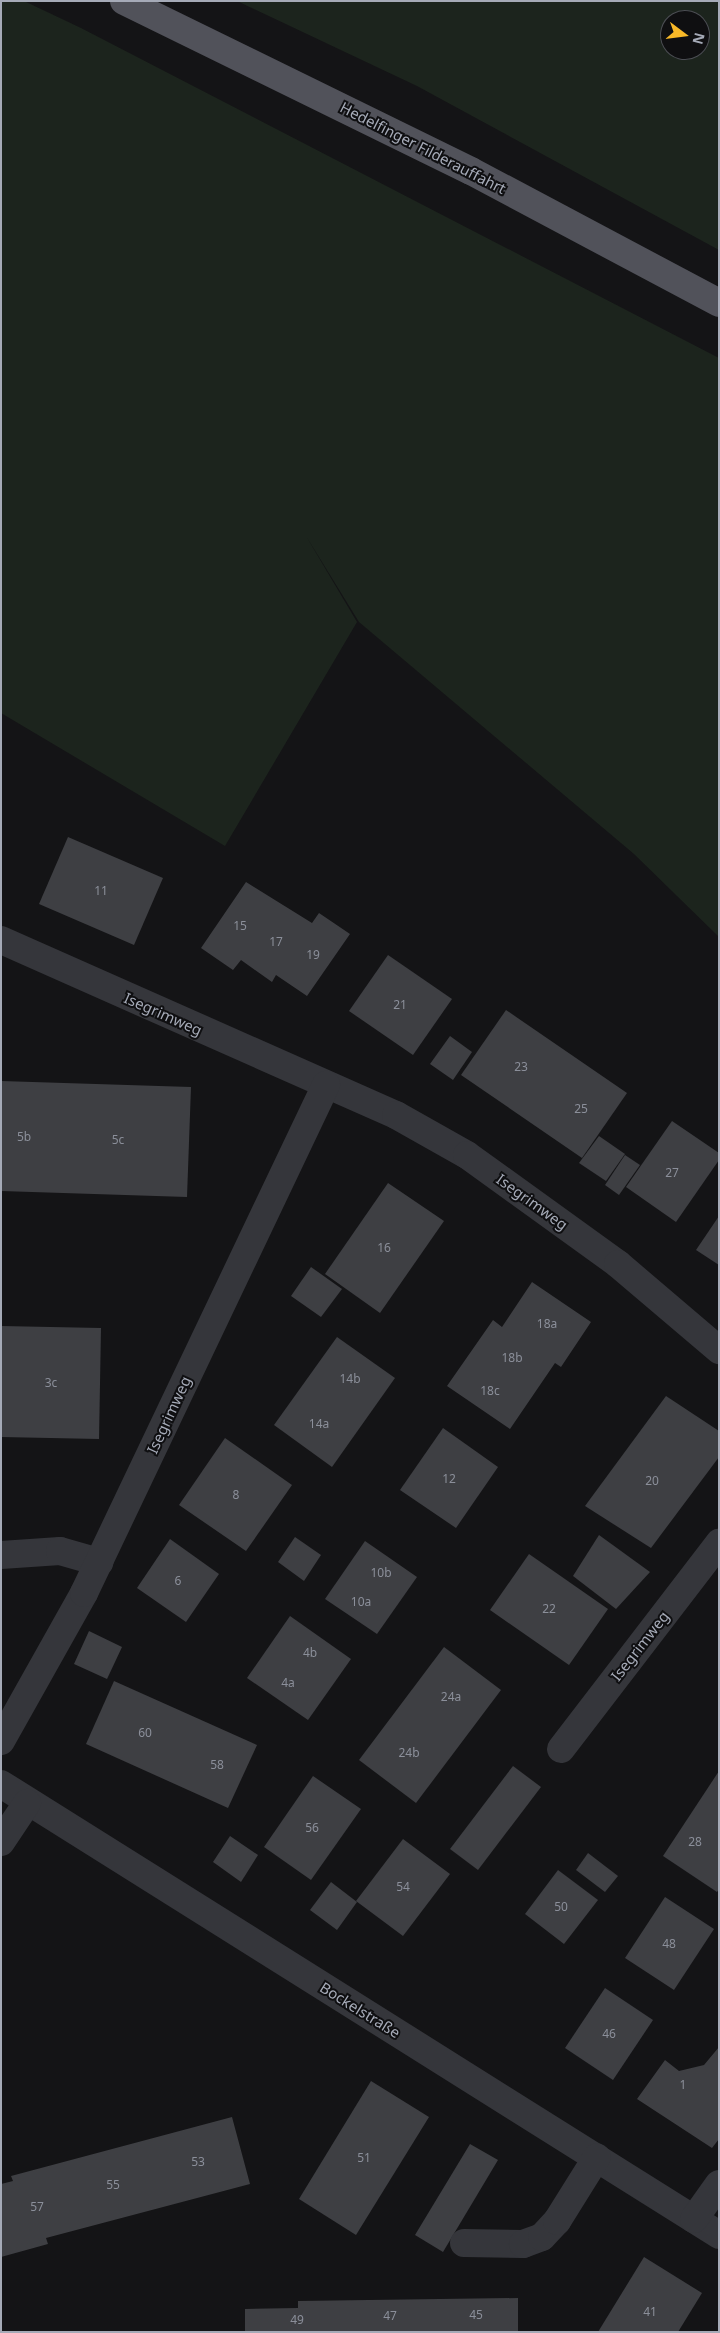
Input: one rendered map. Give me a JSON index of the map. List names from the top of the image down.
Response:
{
  "streets": {
    "main road": ["Hedelfinger Filderauffahrt"],
    "street": ["Isegrimweg", "Bockelstraße"]
  },
  "house_numbers": [
    "11",
    "15",
    "17",
    "19",
    "21",
    "23",
    "25",
    "5b",
    "5c",
    "27",
    "16",
    "18a",
    "18b",
    "14b",
    "3c",
    "18c",
    "14a",
    "12",
    "20",
    "8",
    "10b",
    "6",
    "10a",
    "22",
    "4b",
    "4a",
    "24a",
    "60",
    "24b",
    "58",
    "56",
    "28",
    "54",
    "50",
    "48",
    "46",
    "1",
    "51",
    "53",
    "55",
    "57",
    "41",
    "45",
    "47",
    "49"
  ],
  "north": "right"
}
